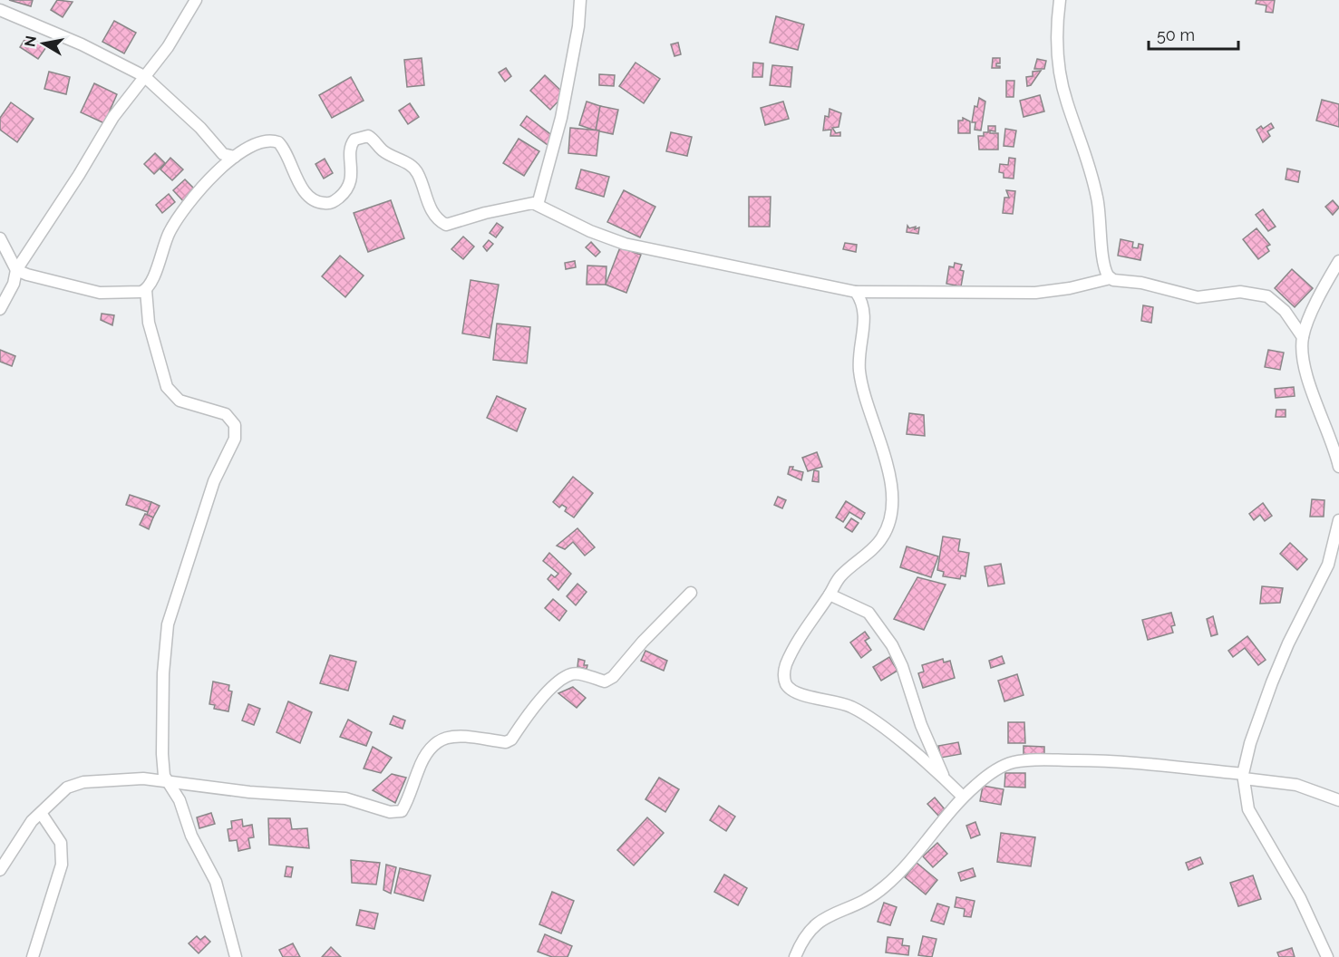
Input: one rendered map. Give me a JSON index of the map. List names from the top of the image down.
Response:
{
  "scale_bar": "50 m",
  "north": "left"
}
